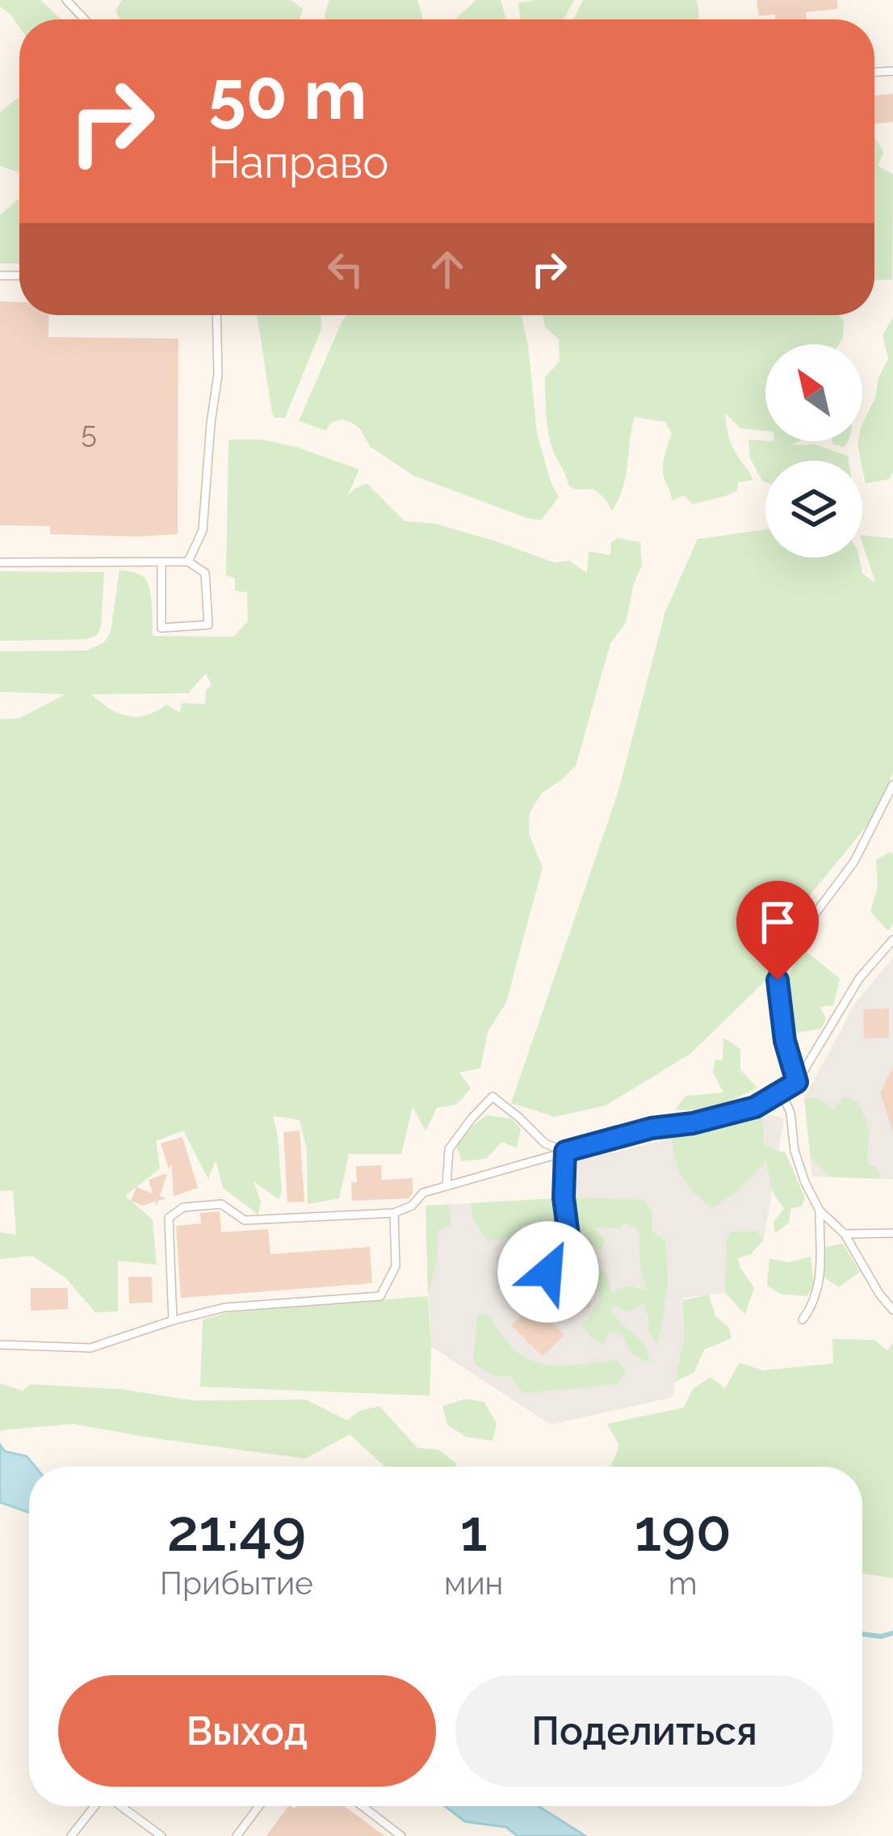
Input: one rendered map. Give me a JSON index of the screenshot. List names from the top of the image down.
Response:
{
  "house_numbers": ["5"],
  "north": "top left",
  "page": {
    "turn": ["50 m", "Направо"],
    "eta": [
      "21:49",
      "Прибытие",
      "1",
      "мин",
      "190",
      "m"
    ],
    "buttons": ["Выход", "Поделиться"]
  }
}
